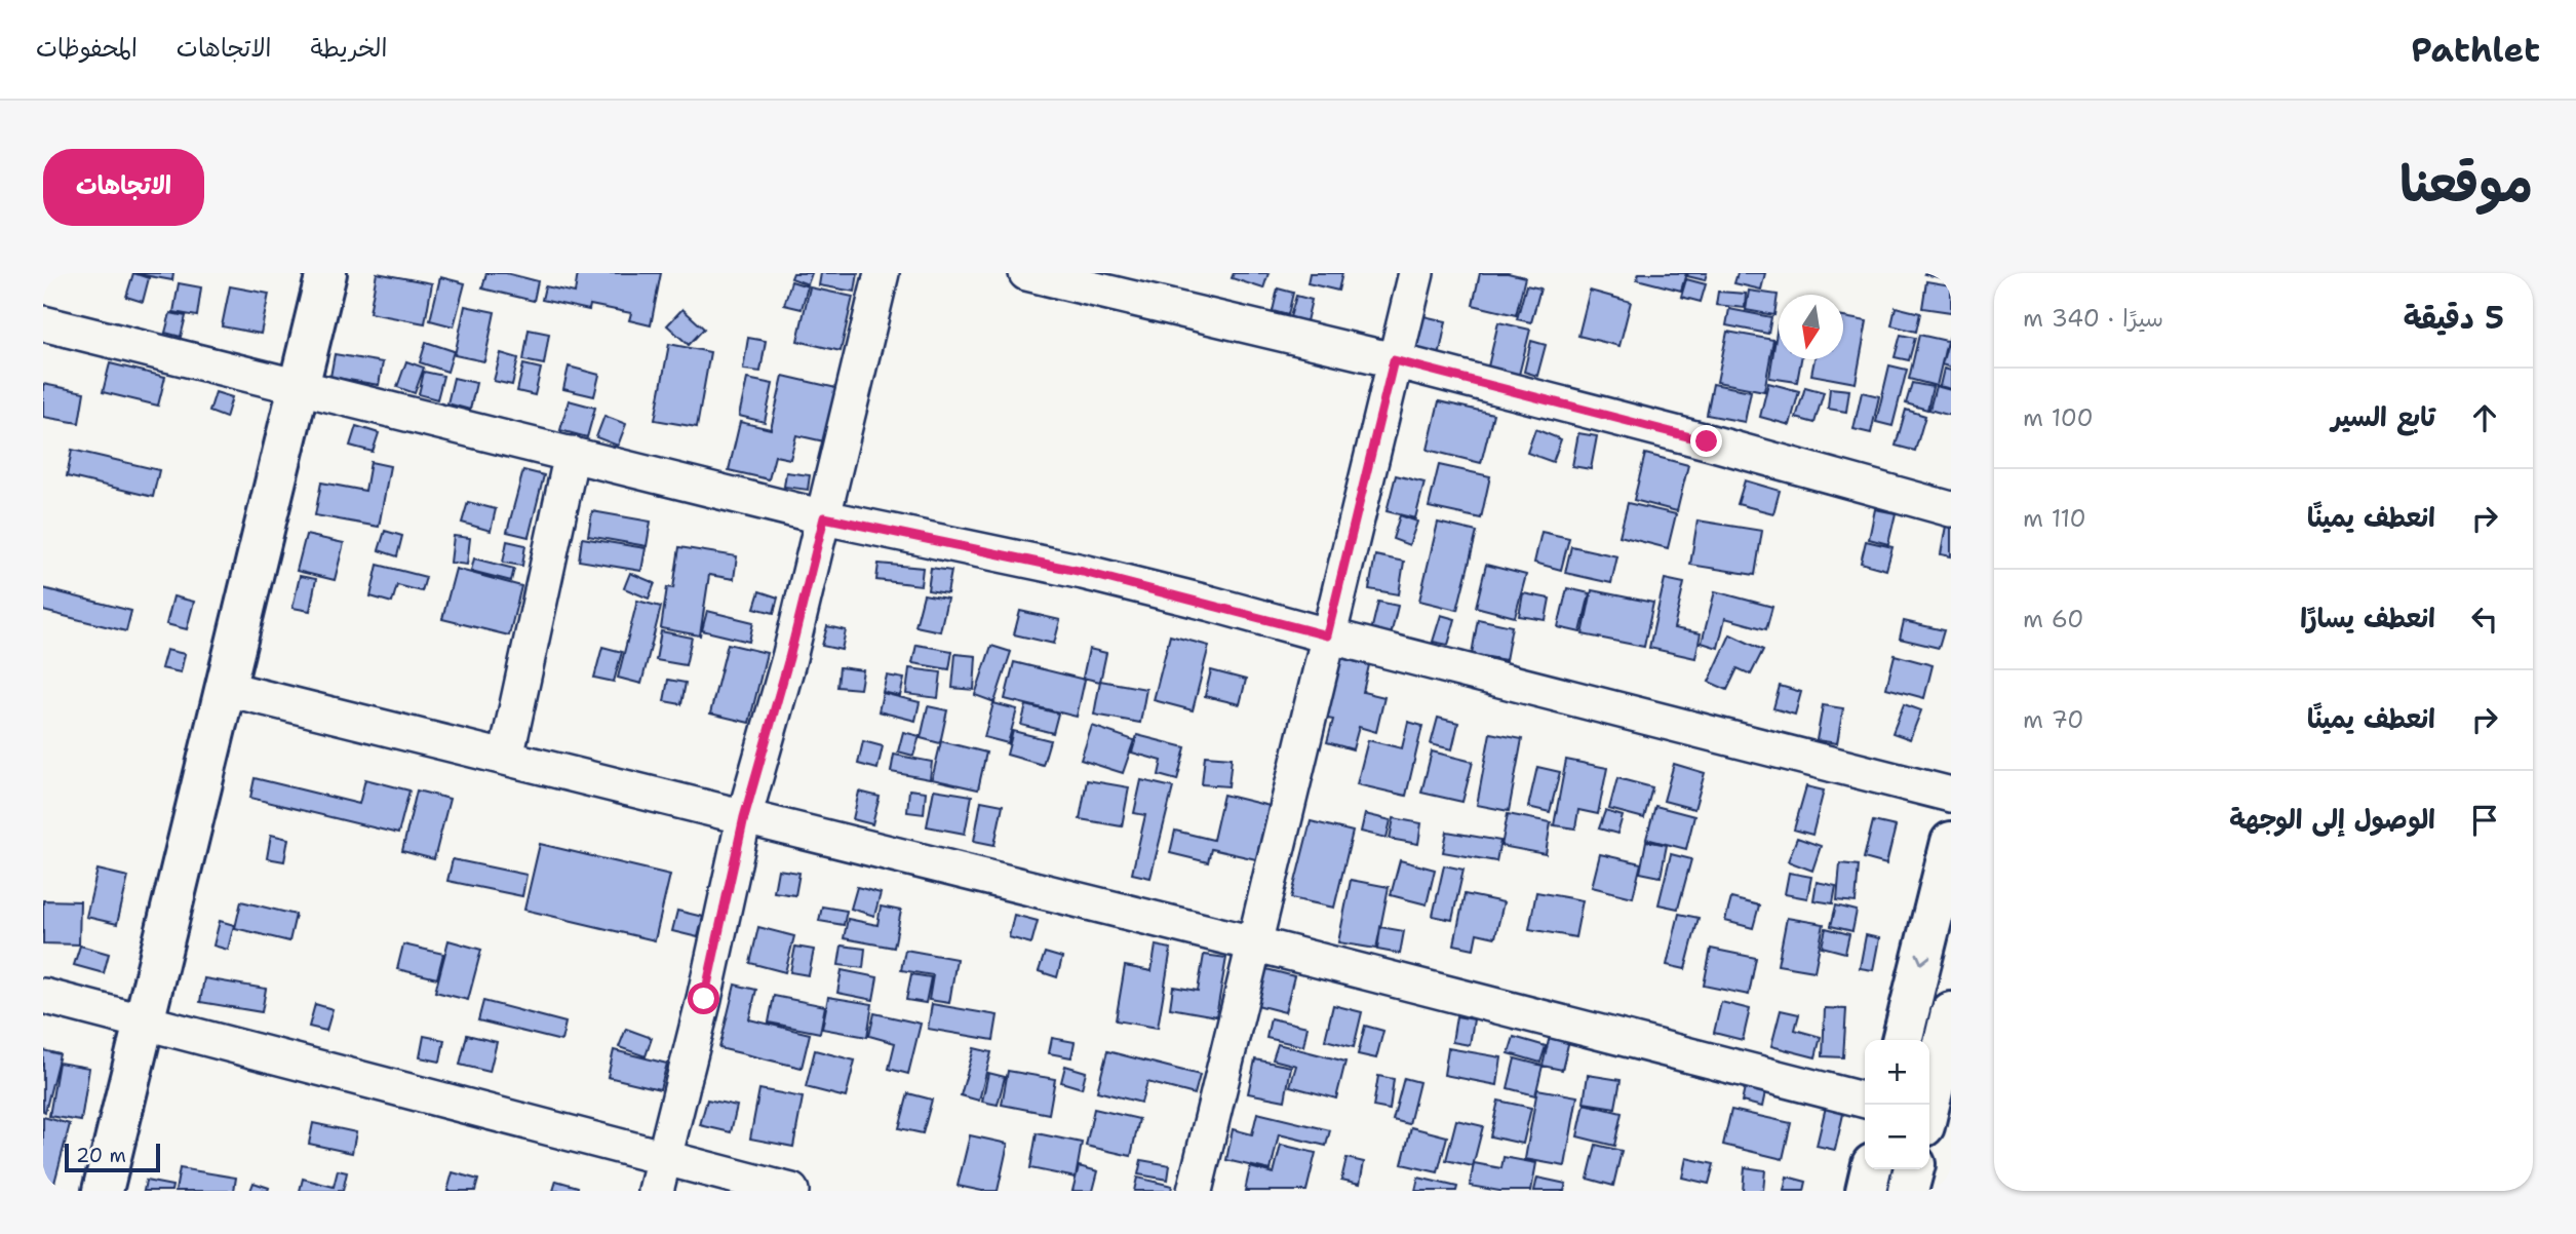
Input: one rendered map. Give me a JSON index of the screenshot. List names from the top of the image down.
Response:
{
  "scale_bar": "20 m",
  "north": "bottom",
  "page": {
    "header": "Pathlet",
    "nav": ["الخريطة", "الاتجاهات", "المحفوظات"],
    "title": "موقعنا",
    "buttons": "الاتجاهات",
    "heading": ["5 دقيقة", "سيرًا · 340 m"],
    "list": [
      ["تابع السير", "100 m"],
      ["انعطف يمينًا", "110 m"],
      ["انعطف يسارًا", "60 m"],
      ["انعطف يمينًا", "70 m"],
      "الوصول إلى الوجهة"
    ],
    "map_buttons": ["+", "−"],
    "scale": "20 m"
  }
}
